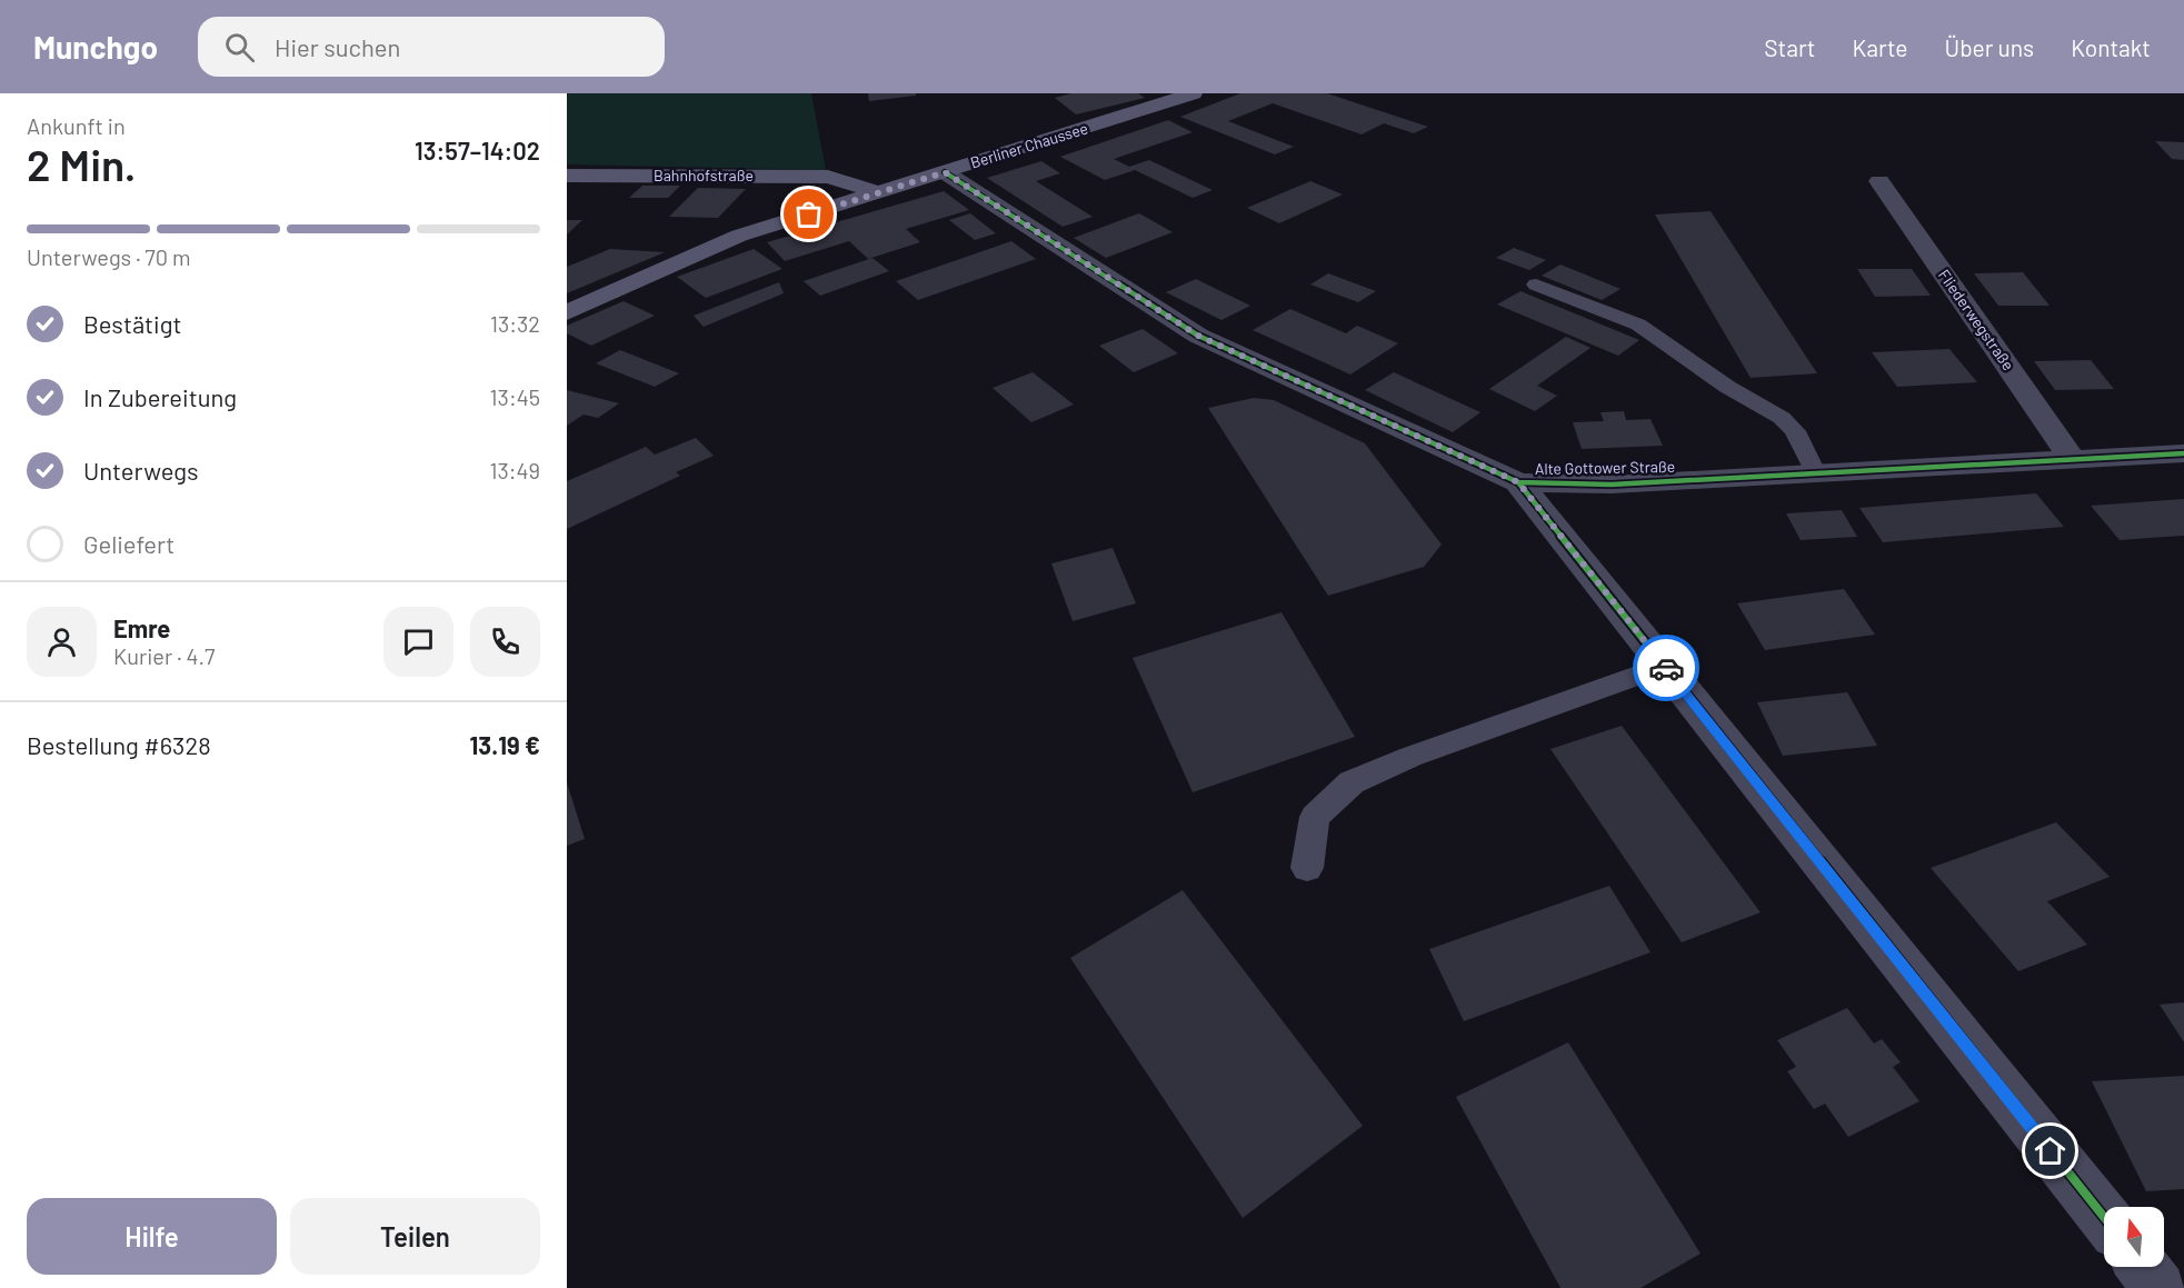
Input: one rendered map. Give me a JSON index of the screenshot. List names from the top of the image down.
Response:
{
  "streets": {
    "street": [
      "Berliner Chaussee",
      "Bahnhofstraße",
      "Fliederwegstraße",
      "Alte Gottower Straße"
    ]
  },
  "crossings": [
    ["Berliner Chaussee", "Bahnhofstraße"],
    ["Berliner Chaussee", "Alte Gottower Straße"],
    ["Fliederwegstraße", "Alte Gottower Straße"]
  ],
  "north": "top",
  "page": {
    "header": "Munchgo",
    "search": "Hier suchen",
    "nav": [
      "Start",
      "Karte",
      "Über uns",
      "Kontakt"
    ],
    "heading": ["2 Min.", "Ankunft in", "13:57–14:02"],
    "panel": [
      "Emre",
      "Kurier · 4.7",
      "Bestellung #6328",
      "13.19 €"
    ],
    "bar": "Unterwegs · 70 m",
    "list": [
      ["Bestätigt", "13:32"],
      ["In Zubereitung", "13:45"],
      ["Unterwegs", "13:49"],
      "Geliefert"
    ],
    "buttons": ["Hilfe", "Teilen"]
  }
}
